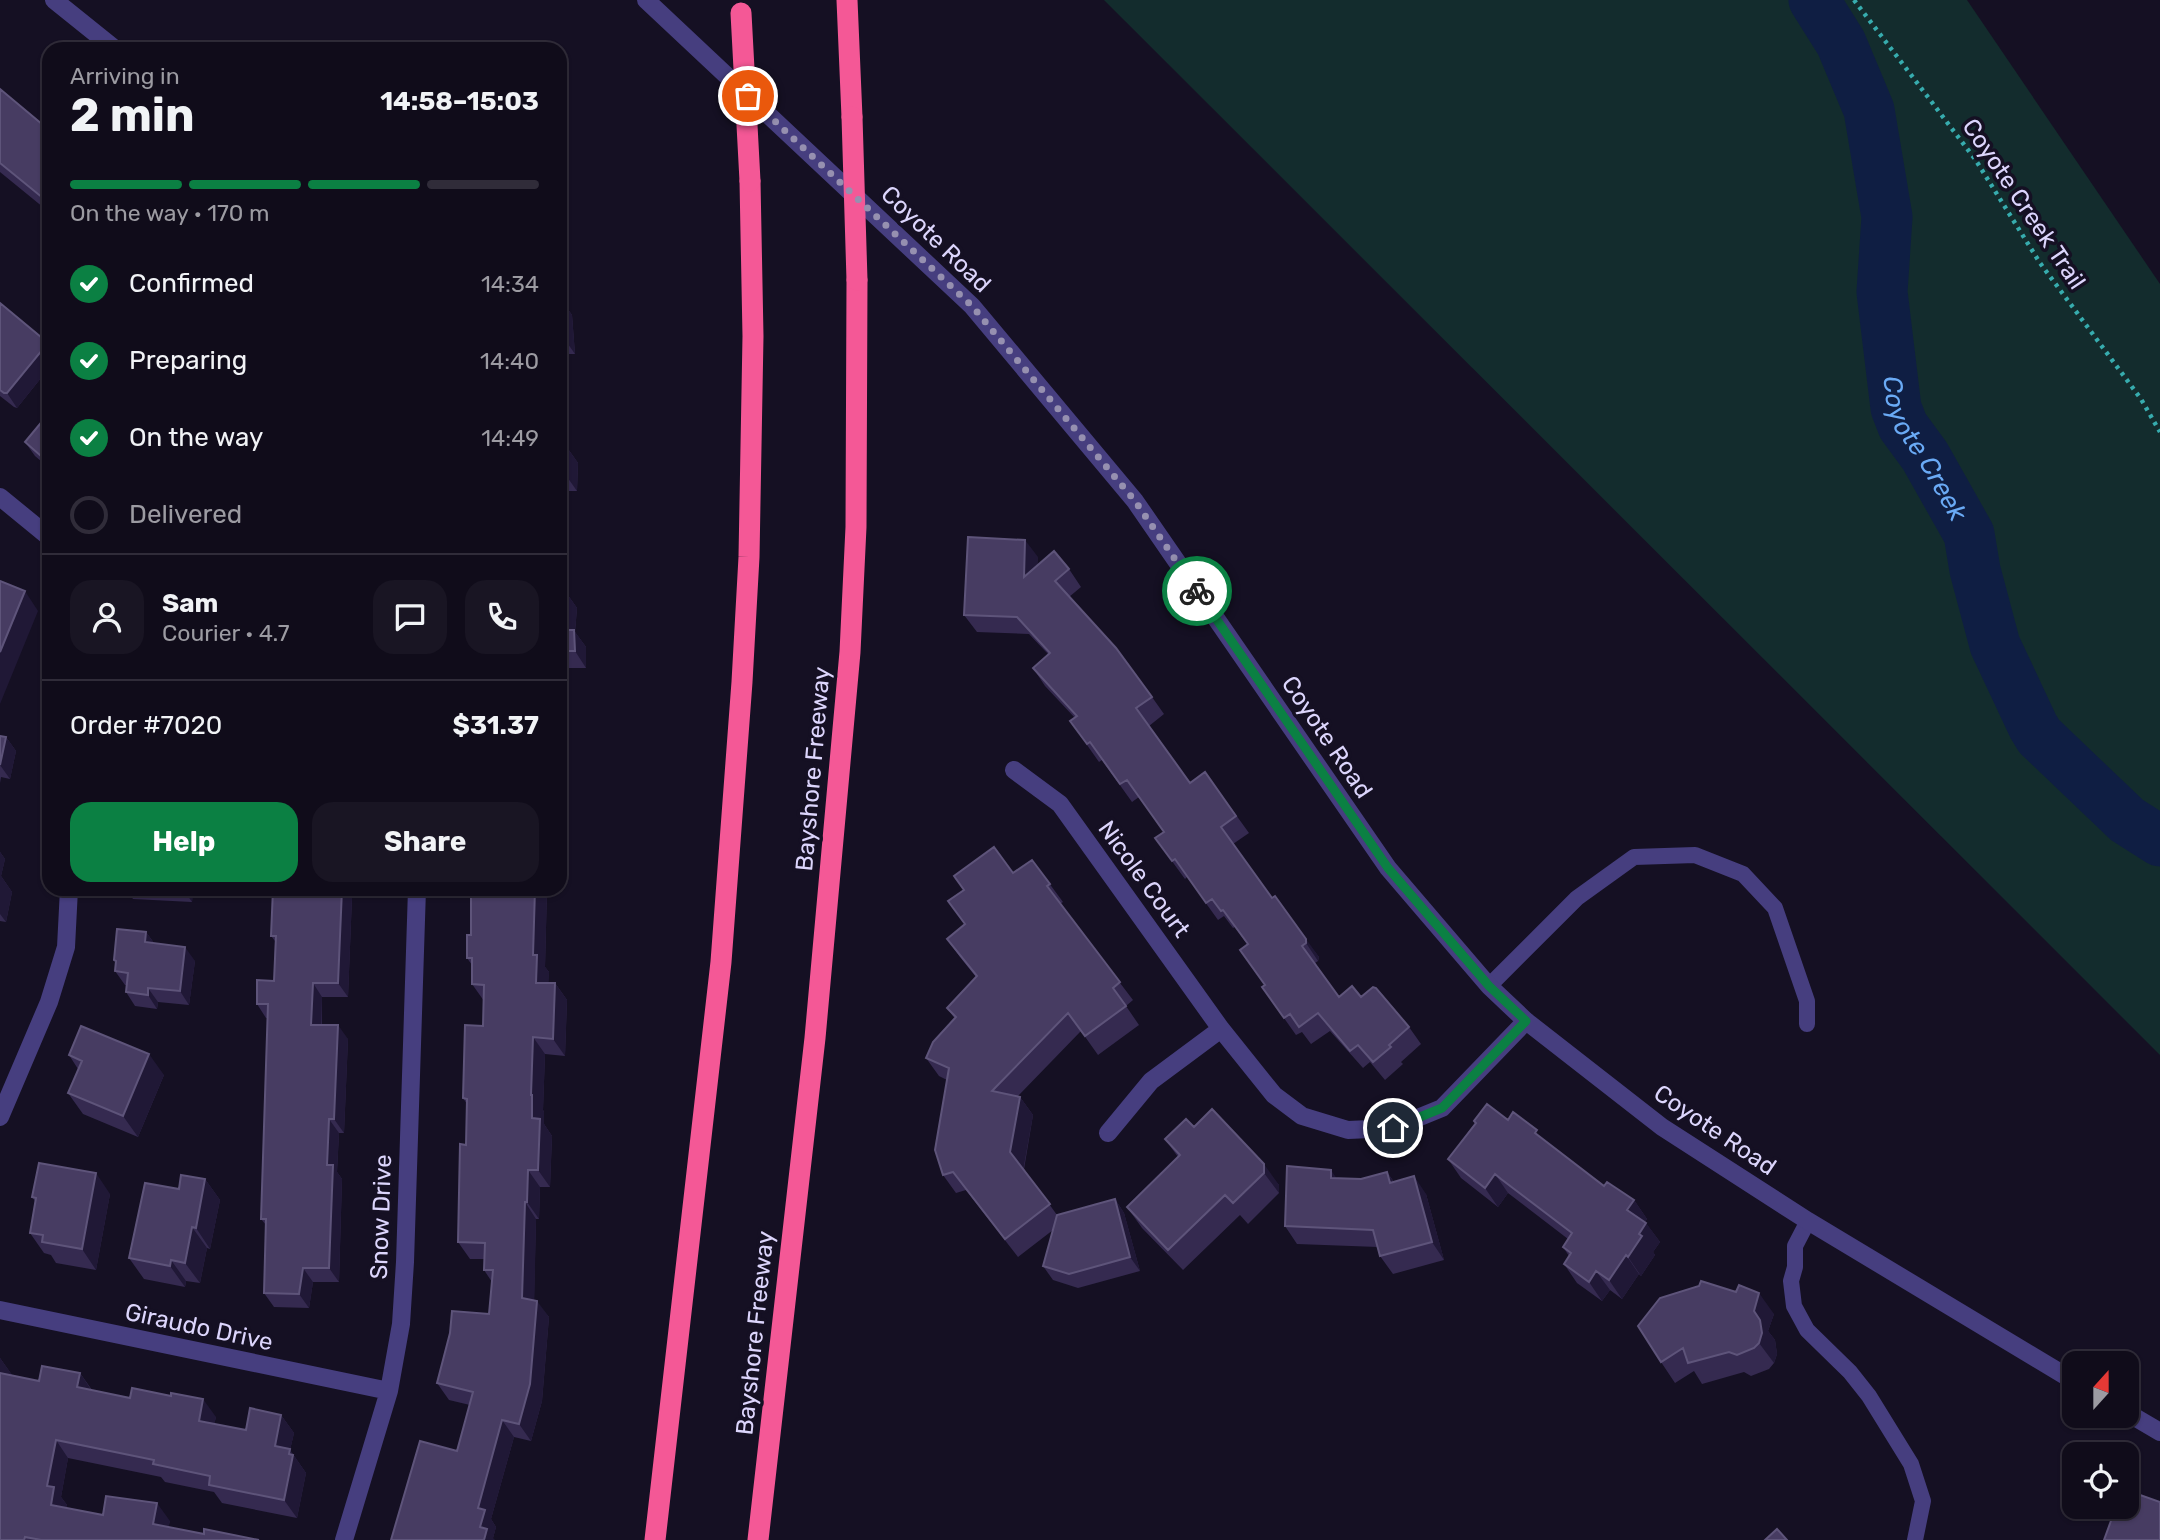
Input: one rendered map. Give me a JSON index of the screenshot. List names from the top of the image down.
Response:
{
  "streets": {
    "highway": ["Bayshore Freeway"],
    "street": [
      "Coyote Road",
      "Nicole Court",
      "Snow Drive",
      "Giraudo Drive"
    ],
    "path": ["Coyote Creek Trail"]
  },
  "crossings": [
    ["Coyote Road", "Nicole Court"],
    ["Snow Drive", "Giraudo Drive"]
  ],
  "water": ["Coyote Creek"],
  "north": "top",
  "page": {
    "heading": ["2 min", "Arriving in", "14:58–15:03"],
    "panel": [
      "Sam",
      "Courier · 4.7",
      "Order #7020",
      "$31.37"
    ],
    "bar": "On the way · 170 m",
    "list": [
      ["Confirmed", "14:34"],
      ["Preparing", "14:40"],
      ["On the way", "14:49"],
      "Delivered"
    ],
    "buttons": ["Help", "Share"]
  }
}
